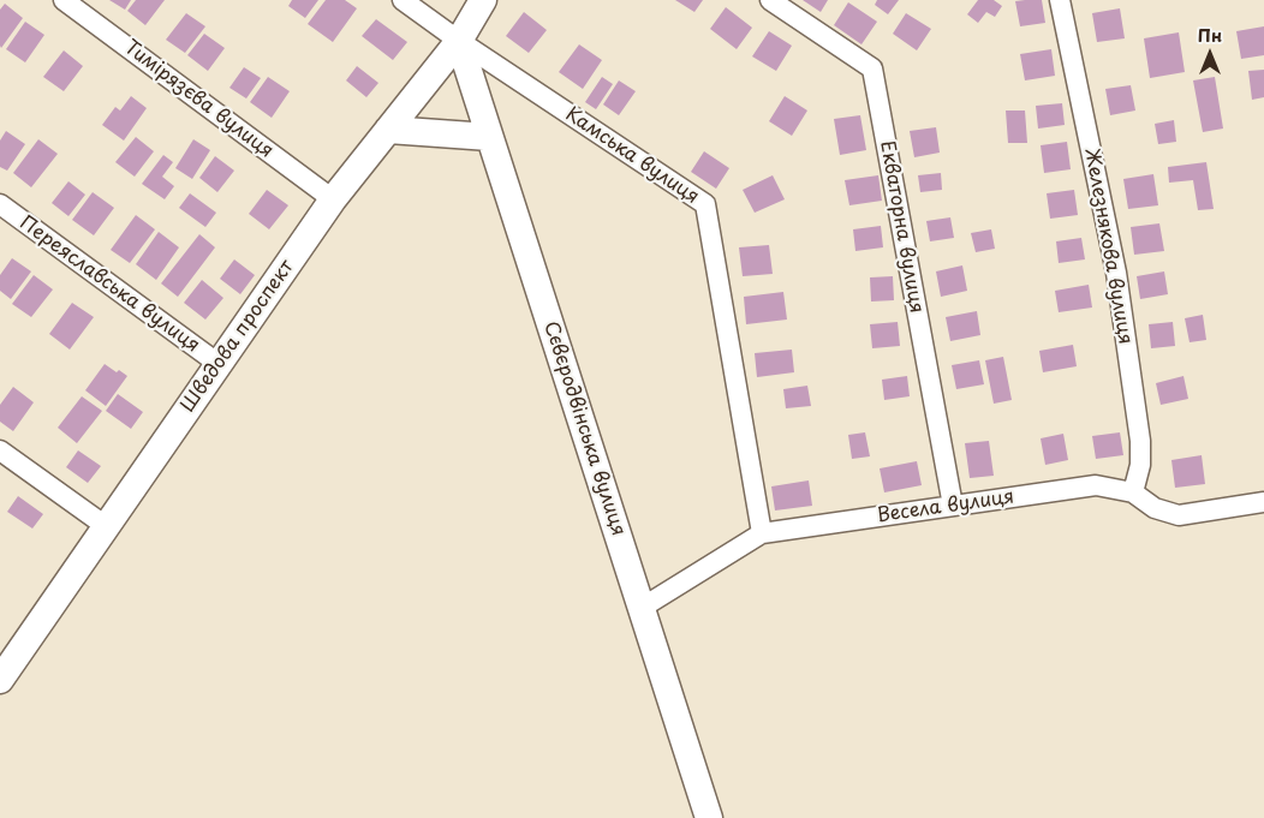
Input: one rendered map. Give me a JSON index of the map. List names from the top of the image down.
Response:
{
  "streets": {
    "street": [
      "Тимірязєва вулиця",
      "Камська вулиця",
      "Екваторна вулиця",
      "Железнякова вулиця",
      "Переяславська вулиця",
      "Шведова проспект",
      "Сєвєродвінська вулиця",
      "Весела вулиця"
    ]
  },
  "crossings": [
    ["Тимірязєва вулиця", "Шведова проспект"],
    ["Камська вулиця", "Шведова проспект"],
    ["Камська вулиця", "Сєвєродвінська вулиця"],
    ["Камська вулиця", "Весела вулиця"],
    ["Екваторна вулиця", "Весела вулиця"],
    ["Железнякова вулиця", "Весела вулиця"],
    ["Переяславська вулиця", "Шведова проспект"],
    ["Шведова проспект", "Сєвєродвінська вулиця"],
    ["Сєвєродвінська вулиця", "Весела вулиця"]
  ],
  "north": "top"
}
